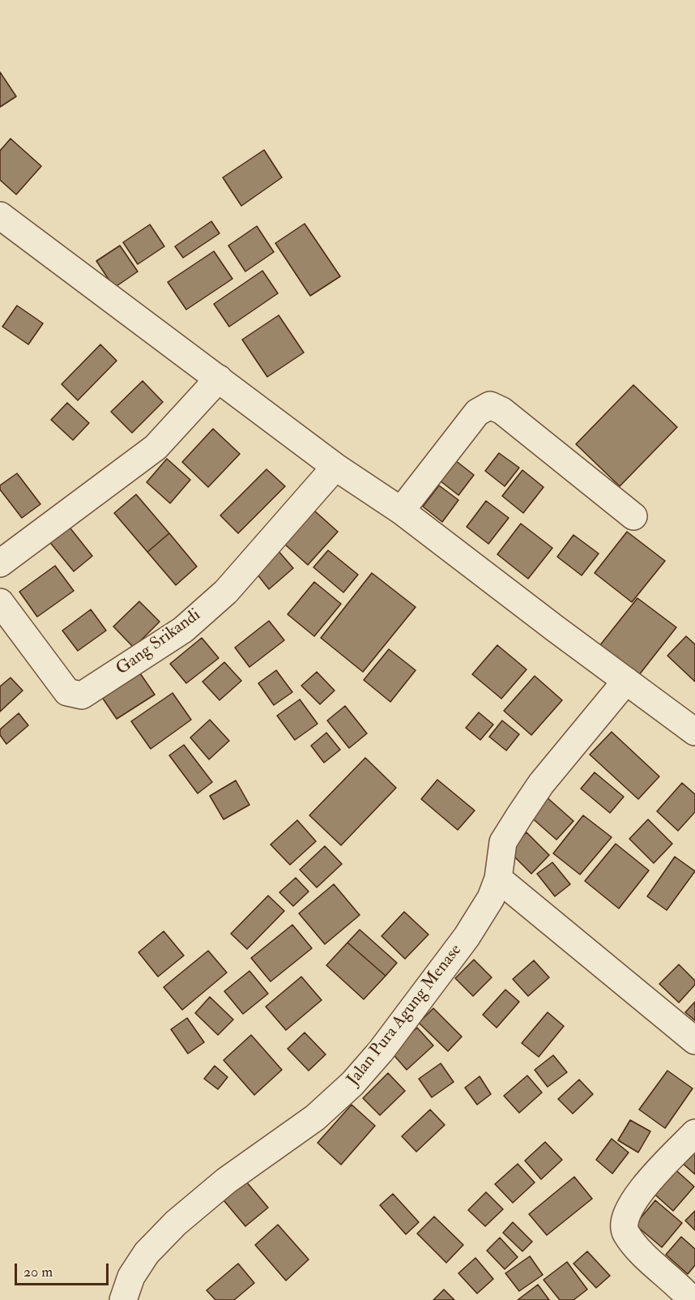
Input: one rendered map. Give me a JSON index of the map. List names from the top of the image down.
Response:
{
  "streets": {
    "street": ["Gang Srikandi", "Jalan Pura Agung Menase"]
  },
  "scale_bar": "20 m"
}
